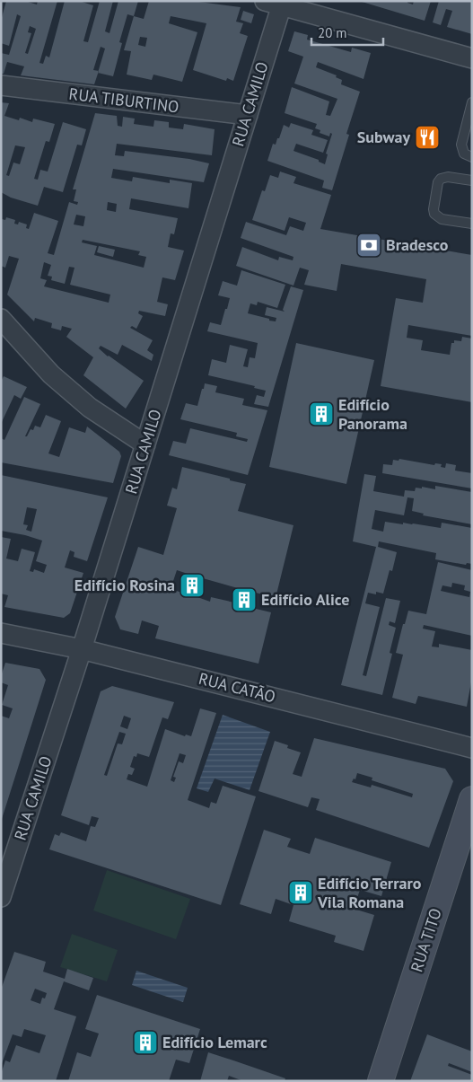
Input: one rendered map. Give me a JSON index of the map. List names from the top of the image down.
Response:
{
  "streets": {
    "main road": ["RUA TITO"],
    "street": ["RUA TIBURTINO", "RUA CAMILO", "RUA CATÃO"]
  },
  "crossings": [
    ["RUA TIBURTINO", "RUA CAMILO"],
    ["RUA CAMILO", "RUA CATÃO"]
  ],
  "places": {
    "restaurant": ["Subway"],
    "bank": ["Bradesco"],
    "building": [
      "Edifício Panorama",
      "Edifício Rosina",
      "Edifício Alice",
      "Edifício Terraro Vila Romana",
      "Edifício Lemarc"
    ]
  },
  "scale_bar": "20 m"
}
